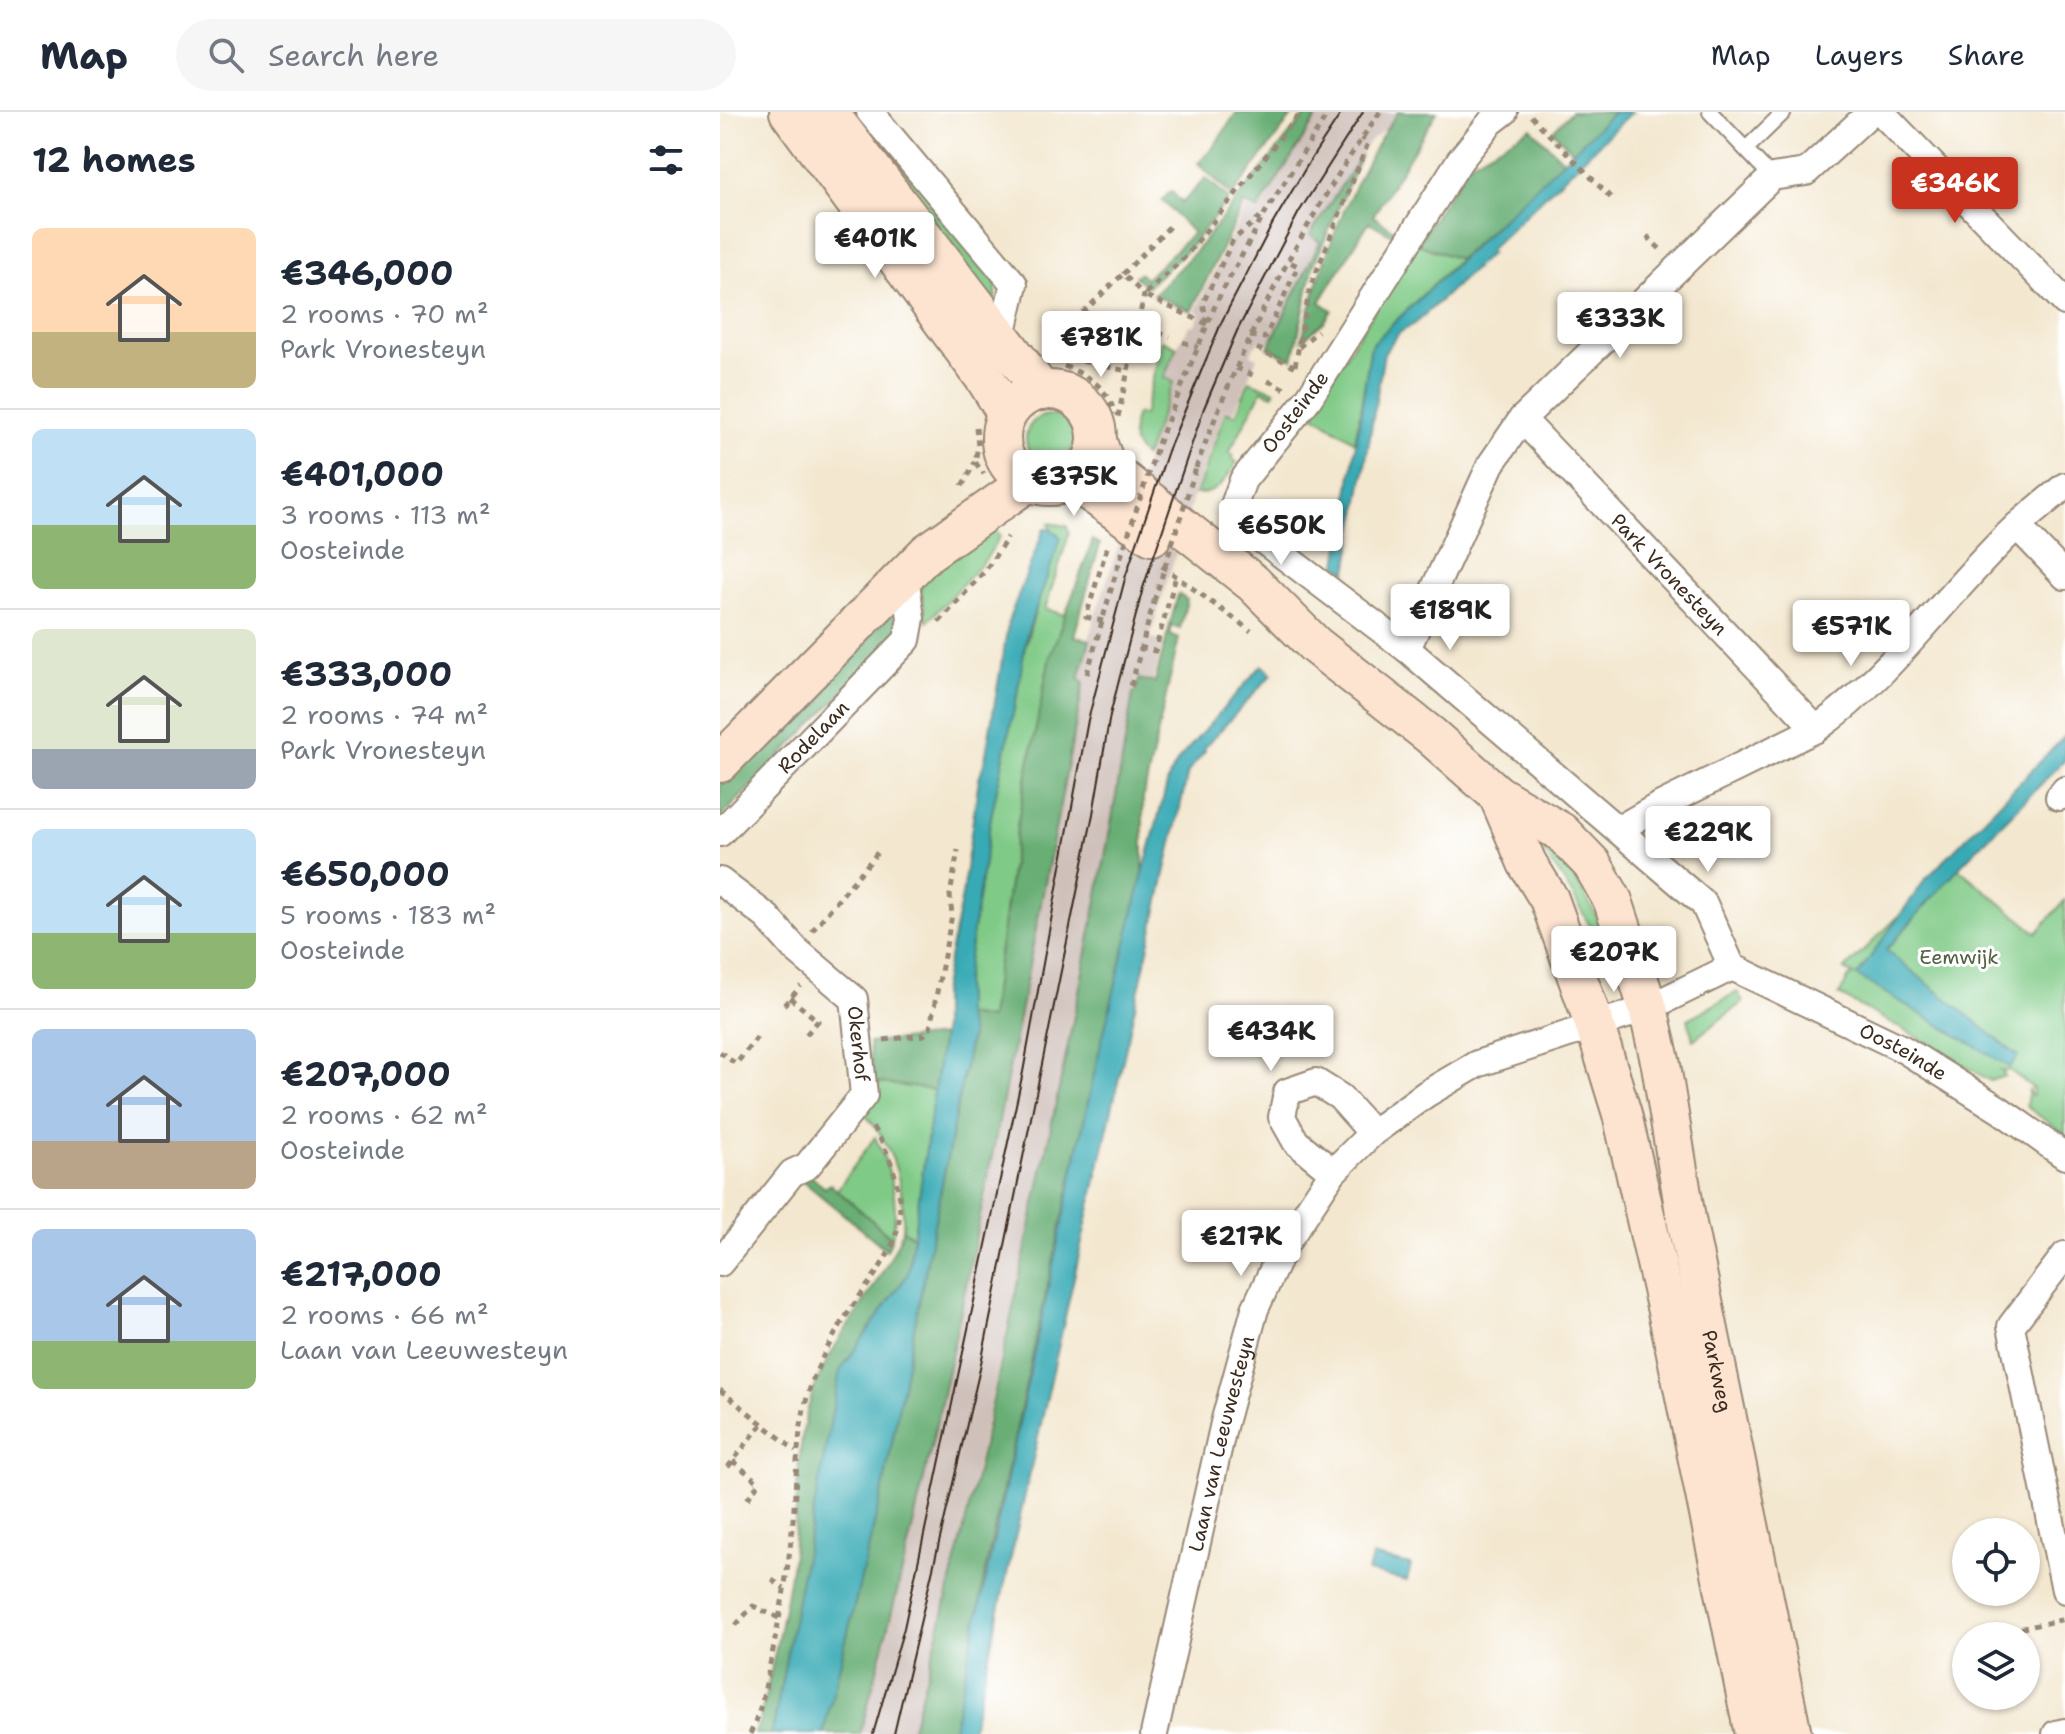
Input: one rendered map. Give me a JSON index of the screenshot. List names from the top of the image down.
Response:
{
  "streets": {
    "street": [
      "Oosteinde",
      "Park Vronesteyn",
      "Rodelaan",
      "Okerhof",
      "Parkweg",
      "Laan van Leeuwesteyn"
    ]
  },
  "crossings": [
    ["Parkweg", "Laan van Leeuwesteyn"]
  ],
  "parks": ["Eemwijk"],
  "page": {
    "header": "Map",
    "search": "Search here",
    "nav": ["Map", "Layers", "Share"],
    "heading": "12 homes",
    "price": [
      "€346K",
      "€401K",
      "€333K",
      "€781K",
      "€375K",
      "€650K",
      "€189K",
      "€571K",
      "€229K",
      "€207K",
      "€434K",
      "€217K"
    ],
    "list": [
      {
        "name": "€346,000",
        "note": "2 rooms · 70 m² · Park Vronesteyn"
      },
      {
        "name": "€401,000",
        "note": "3 rooms · 113 m² · Oosteinde"
      },
      {
        "name": "€333,000",
        "note": "2 rooms · 74 m² · Park Vronesteyn"
      },
      {
        "name": "€650,000",
        "note": "5 rooms · 183 m² · Oosteinde"
      },
      {
        "name": "€207,000",
        "note": "2 rooms · 62 m² · Oosteinde"
      },
      {
        "name": "€217,000",
        "note": "2 rooms · 66 m² · Laan van Leeuwesteyn"
      }
    ]
  }
}
